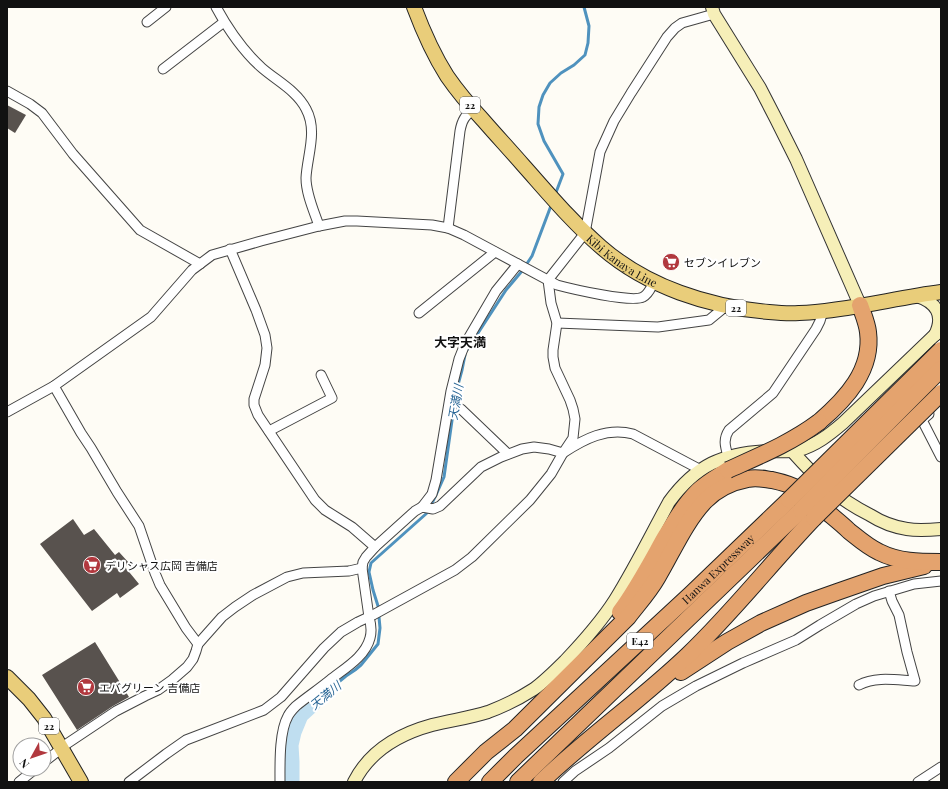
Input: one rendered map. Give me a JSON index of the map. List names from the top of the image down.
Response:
{
  "streets": {
    "highway": ["Hanwa Expressway", "E42"],
    "main road": ["22", "Kibi Kanaya Line"]
  },
  "districts": ["大字天満"],
  "water": ["天満川"],
  "places": {
    "supermarket": ["セブンイレブン", "デリシャス広岡 吉備店", "エバグリーン 吉備店"]
  },
  "north": "bottom left"
}
